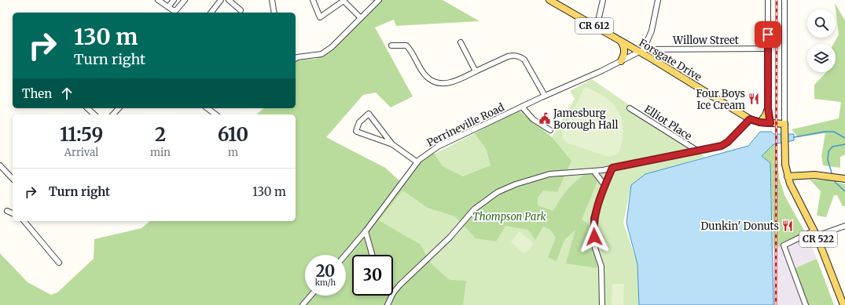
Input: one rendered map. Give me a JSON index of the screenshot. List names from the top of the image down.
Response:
{
  "streets": {
    "main road": ["CR 612", "Forsgate Drive", "CR 522"],
    "street": ["Willow Street", "Elliot Place", "Perrineville Road"]
  },
  "crossings": [
    ["Willow Street", "Forsgate Drive"],
    ["Willow Street", "Perrineville Road"],
    ["Forsgate Drive", "Perrineville Road"],
    ["Forsgate Drive", "CR 522"]
  ],
  "parks": ["Thompson Park"],
  "places": {
    "restaurant": ["Four Boys Ice Cream", "Dunkin' Donuts"],
    "public building": ["Jamesburg Borough Hall"]
  },
  "page": {
    "turn": ["130 m", "Turn right"],
    "then": "Then",
    "eta": [
      "11:59",
      "Arrival",
      "2",
      "min",
      "610",
      "m"
    ],
    "list": [
      {
        "name": "Turn right",
        "value": "130 m"
      }
    ],
    "speed": "20 km/h",
    "limit": "30"
  }
}
